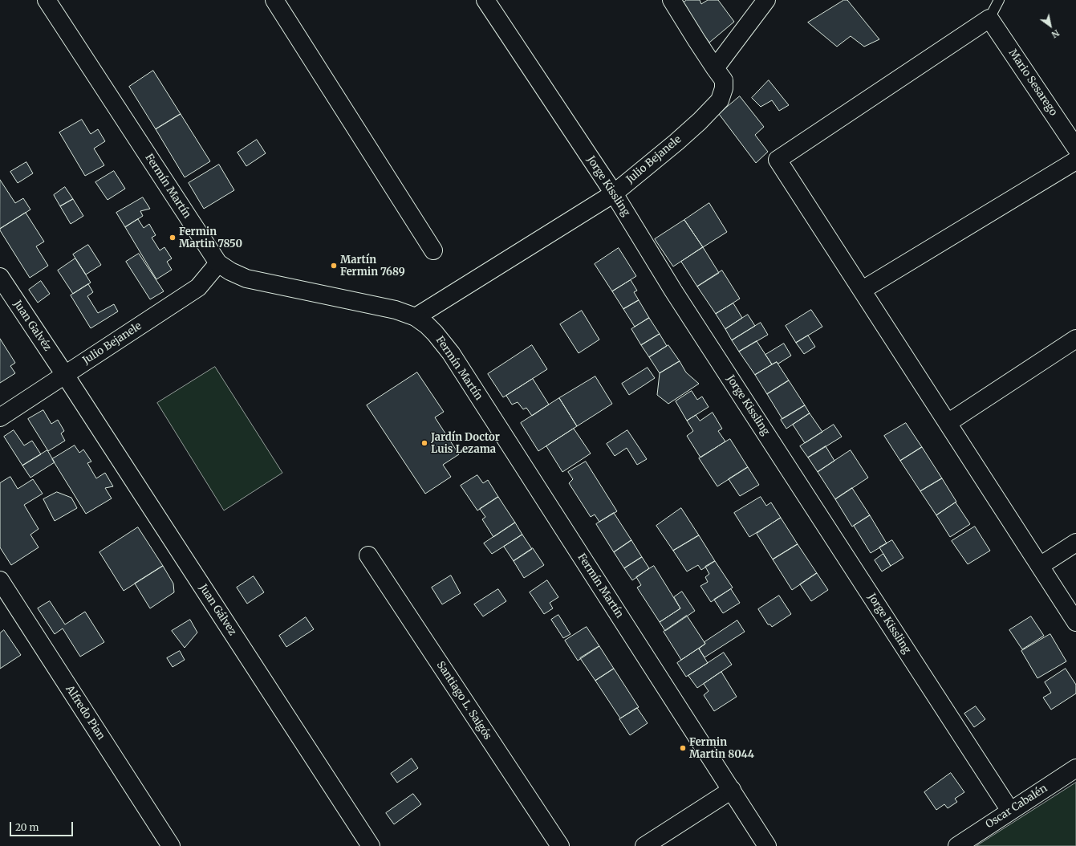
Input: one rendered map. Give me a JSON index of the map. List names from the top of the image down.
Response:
{
  "streets": {
    "street": [
      "Mario Sesarego",
      "Julio Bejanele",
      "Fermín Martín",
      "Jorge Kissling",
      "Juan Galvéz",
      "Juan Gálvez",
      "Santiago L. Saigós",
      "Alfredo Pian",
      "Oscar Cabalén"
    ]
  },
  "crossings": [
    ["Julio Bejanele", "Fermín Martín"],
    ["Julio Bejanele", "Jorge Kissling"],
    ["Julio Bejanele", "Juan Galvéz"],
    ["Julio Bejanele", "Juan Gálvez"],
    ["Jorge Kissling", "Oscar Cabalén"],
    ["Juan Galvéz", "Juan Gálvez"]
  ],
  "places": [
    "Fermin Martin 7850",
    "Martín Fermin 7689",
    "Jardín Doctor Luis Lezama",
    "Fermin Martin 8044"
  ],
  "scale_bar": "20 m",
  "north": "bottom right"
}
